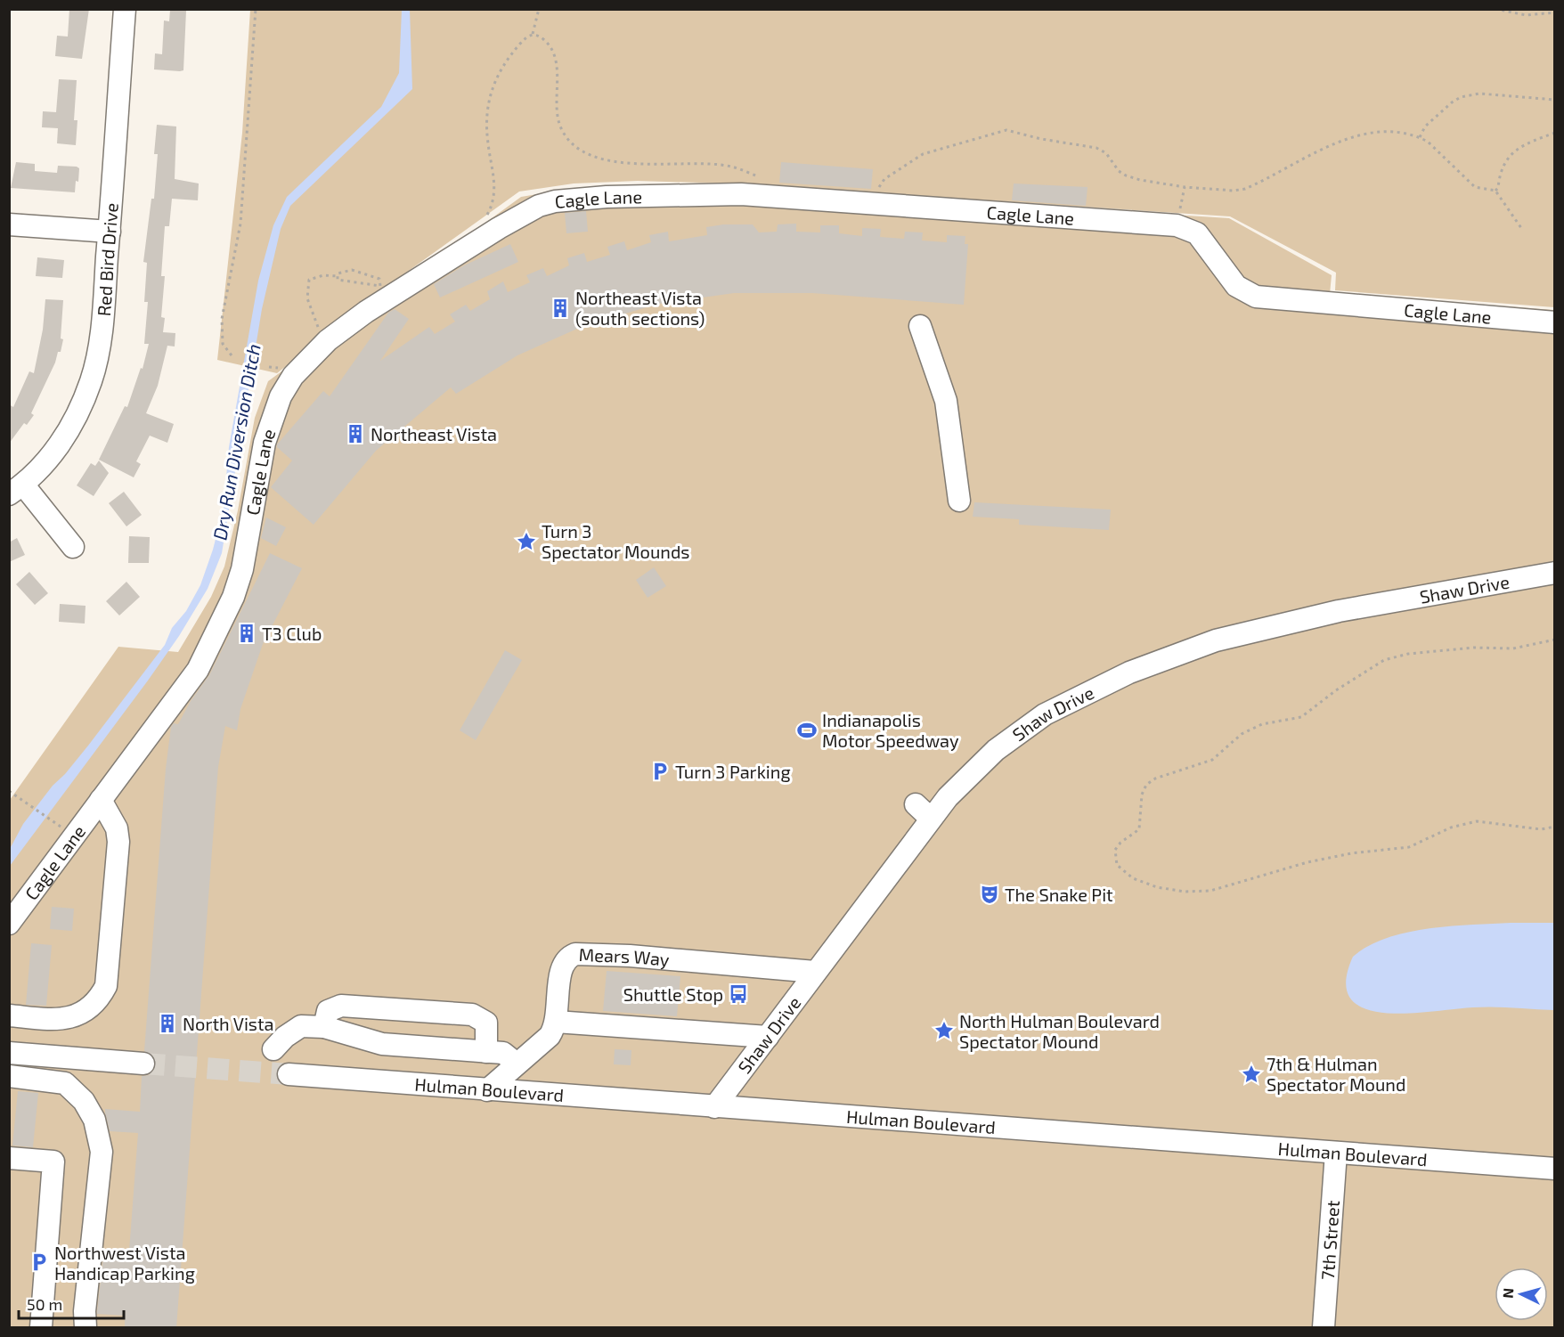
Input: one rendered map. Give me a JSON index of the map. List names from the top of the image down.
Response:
{
  "streets": {
    "street": [
      "Cagle Lane",
      "Red Bird Drive",
      "Shaw Drive",
      "Mears Way",
      "Hulman Boulevard",
      "7th Street"
    ]
  },
  "crossings": [
    ["Shaw Drive", "Mears Way"],
    ["Shaw Drive", "Hulman Boulevard"],
    ["Mears Way", "Hulman Boulevard"],
    ["Hulman Boulevard", "7th Street"]
  ],
  "water": ["Dry Run Diversion Ditch"],
  "places": {
    "building": [
      "Northeast Vista (south sections)",
      "Northeast Vista",
      "T3 Club",
      "North Vista"
    ],
    "place": ["Turn 3 Spectator Mounds", "North Hulman Boulevard Spectator Mound", "7th & Hulman Spectator Mound"],
    "sports": ["Indianapolis Motor Speedway"],
    "parking": ["Turn 3 Parking", "Northwest Vista Handicap Parking"],
    "theatre": ["The Snake Pit"],
    "bus stop": ["Shuttle Stop"]
  },
  "scale_bar": "50 m",
  "north": "left"
}
